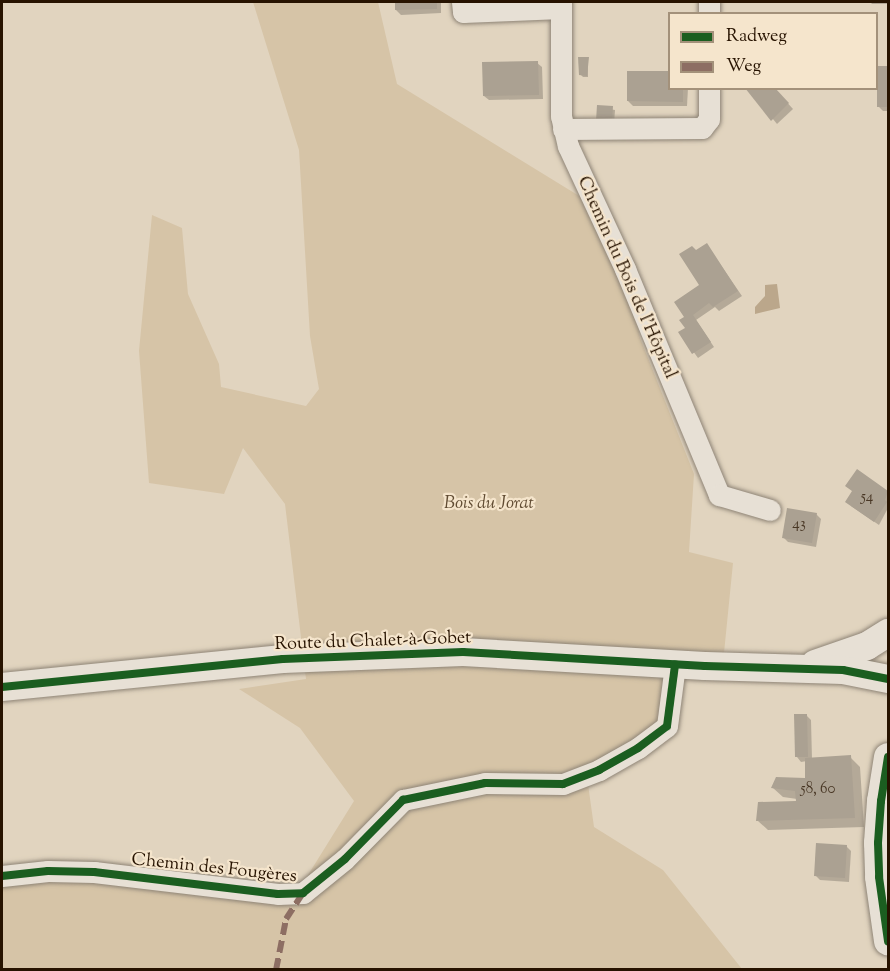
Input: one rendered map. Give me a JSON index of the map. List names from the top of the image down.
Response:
{
  "streets": {
    "main road": ["Route du Chalet-à-Gobet"],
    "street": ["Chemin du Bois de l'Hôpital", "Chemin des Fougères"]
  },
  "crossings": [
    ["Route du Chalet-à-Gobet", "Chemin des Fougères"]
  ],
  "parks": ["Bois du Jorat"],
  "house_numbers": ["54", "43", "58, 60"],
  "legend": ["Radweg", "Weg"]
}
